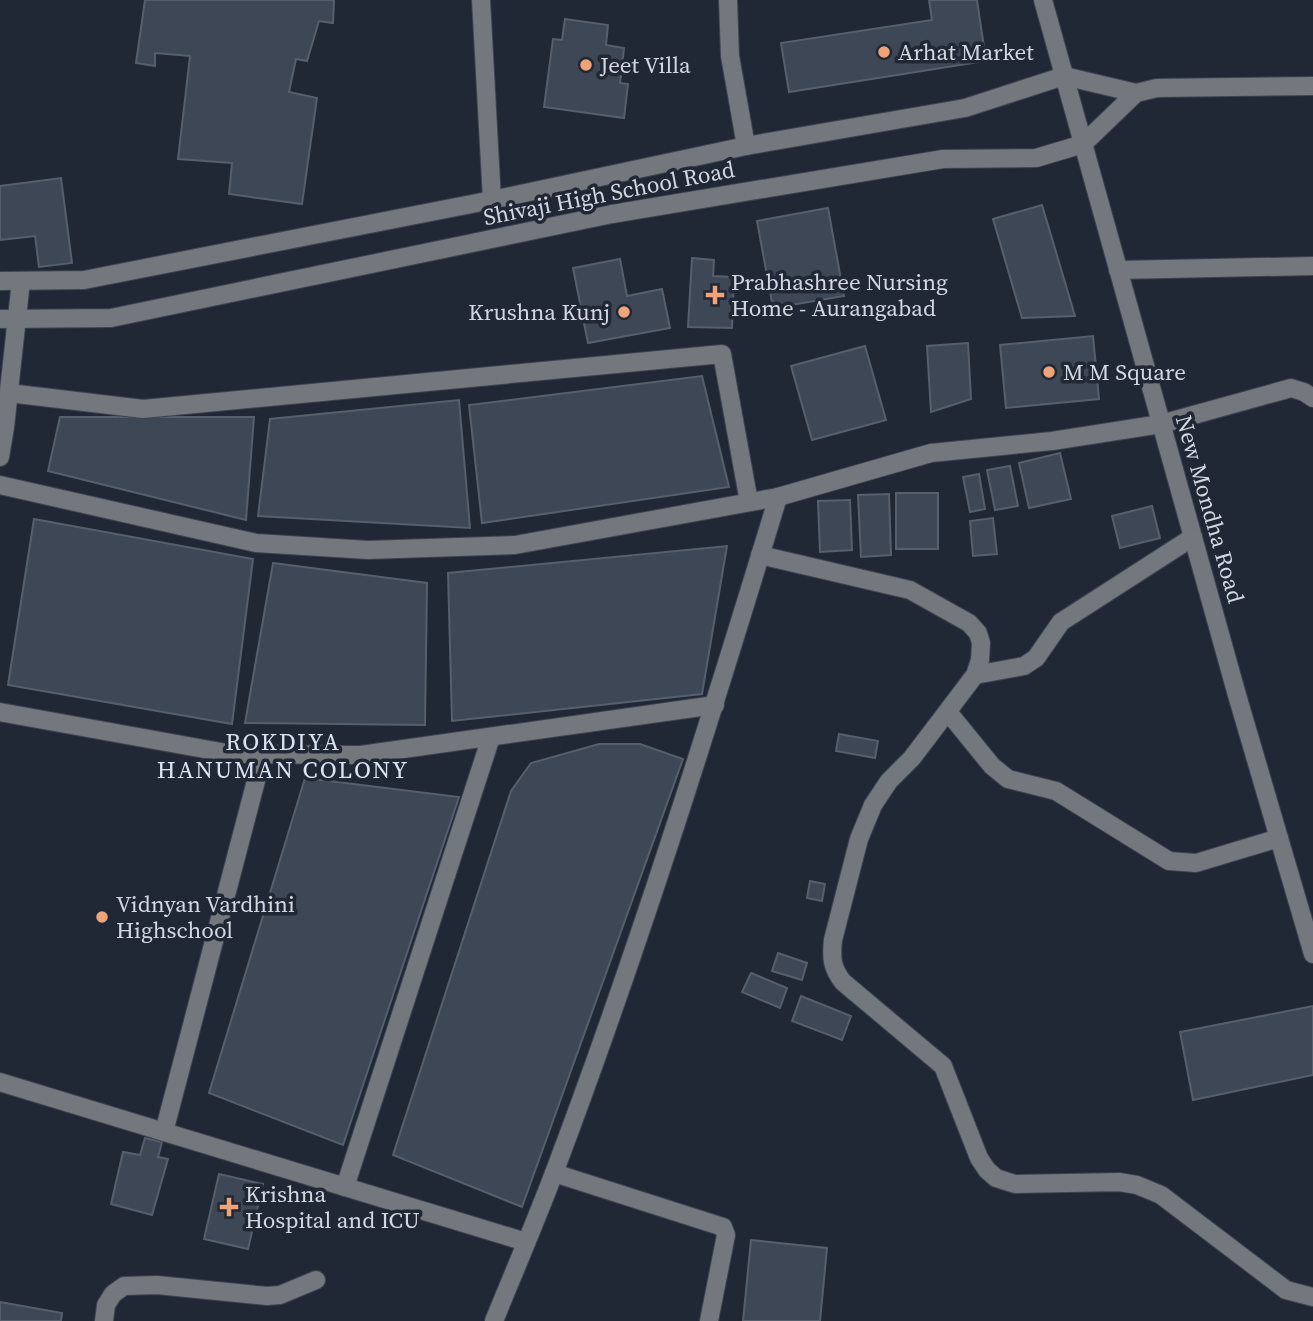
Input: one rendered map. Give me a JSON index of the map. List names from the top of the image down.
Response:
{
  "streets": {
    "street": ["Shivaji High School Road", "New Mondha Road"]
  },
  "crossings": [
    ["Shivaji High School Road", "New Mondha Road"]
  ],
  "districts": ["ROKDIYA HANUMAN COLONY"],
  "places": {
    "other": [
      "Arhat Market",
      "Jeet Villa",
      "Krushna Kunj",
      "M M Square",
      "Vidnyan Vardhini Highschool"
    ],
    "health": ["Prabhashree Nursing Home - Aurangabad", "Krishna Hospital and ICU"]
  }
}
